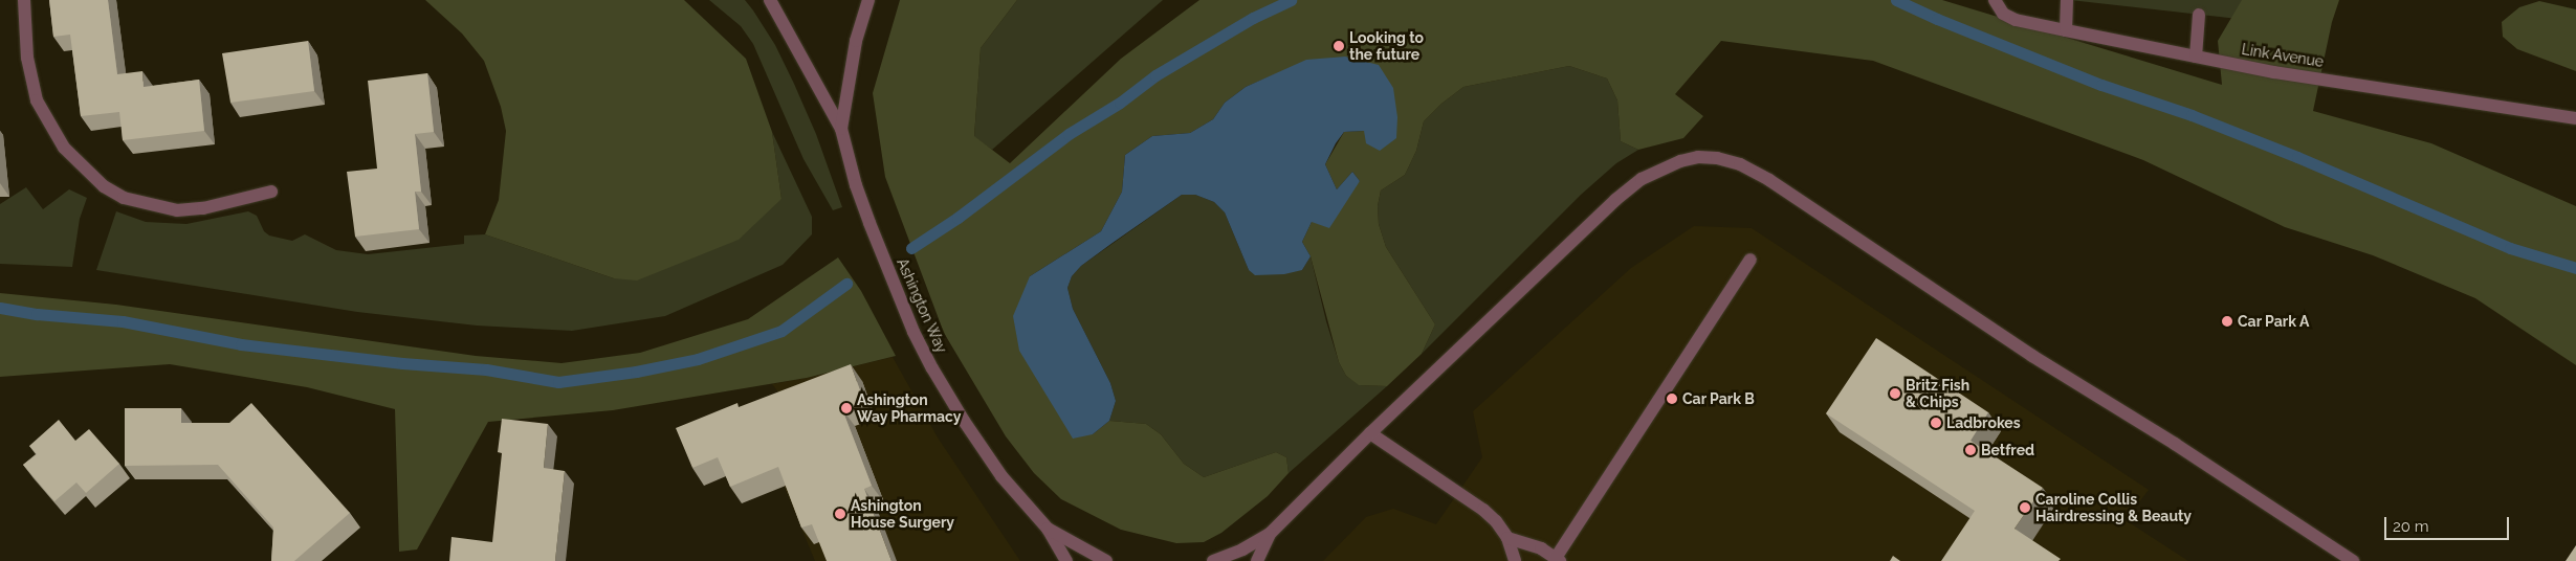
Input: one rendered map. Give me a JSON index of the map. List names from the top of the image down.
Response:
{
  "streets": {
    "street": ["Link Avenue", "Ashington Way"]
  },
  "places": [
    "Looking to the future",
    "Car Park A",
    "Britz Fish & Chips",
    "Car Park B",
    "Ashington Way Pharmacy",
    "Ladbrokes",
    "Betfred",
    "Caroline Collis Hairdressing & Beauty",
    "Ashington House Surgery"
  ],
  "scale_bar": "20 m"
}
